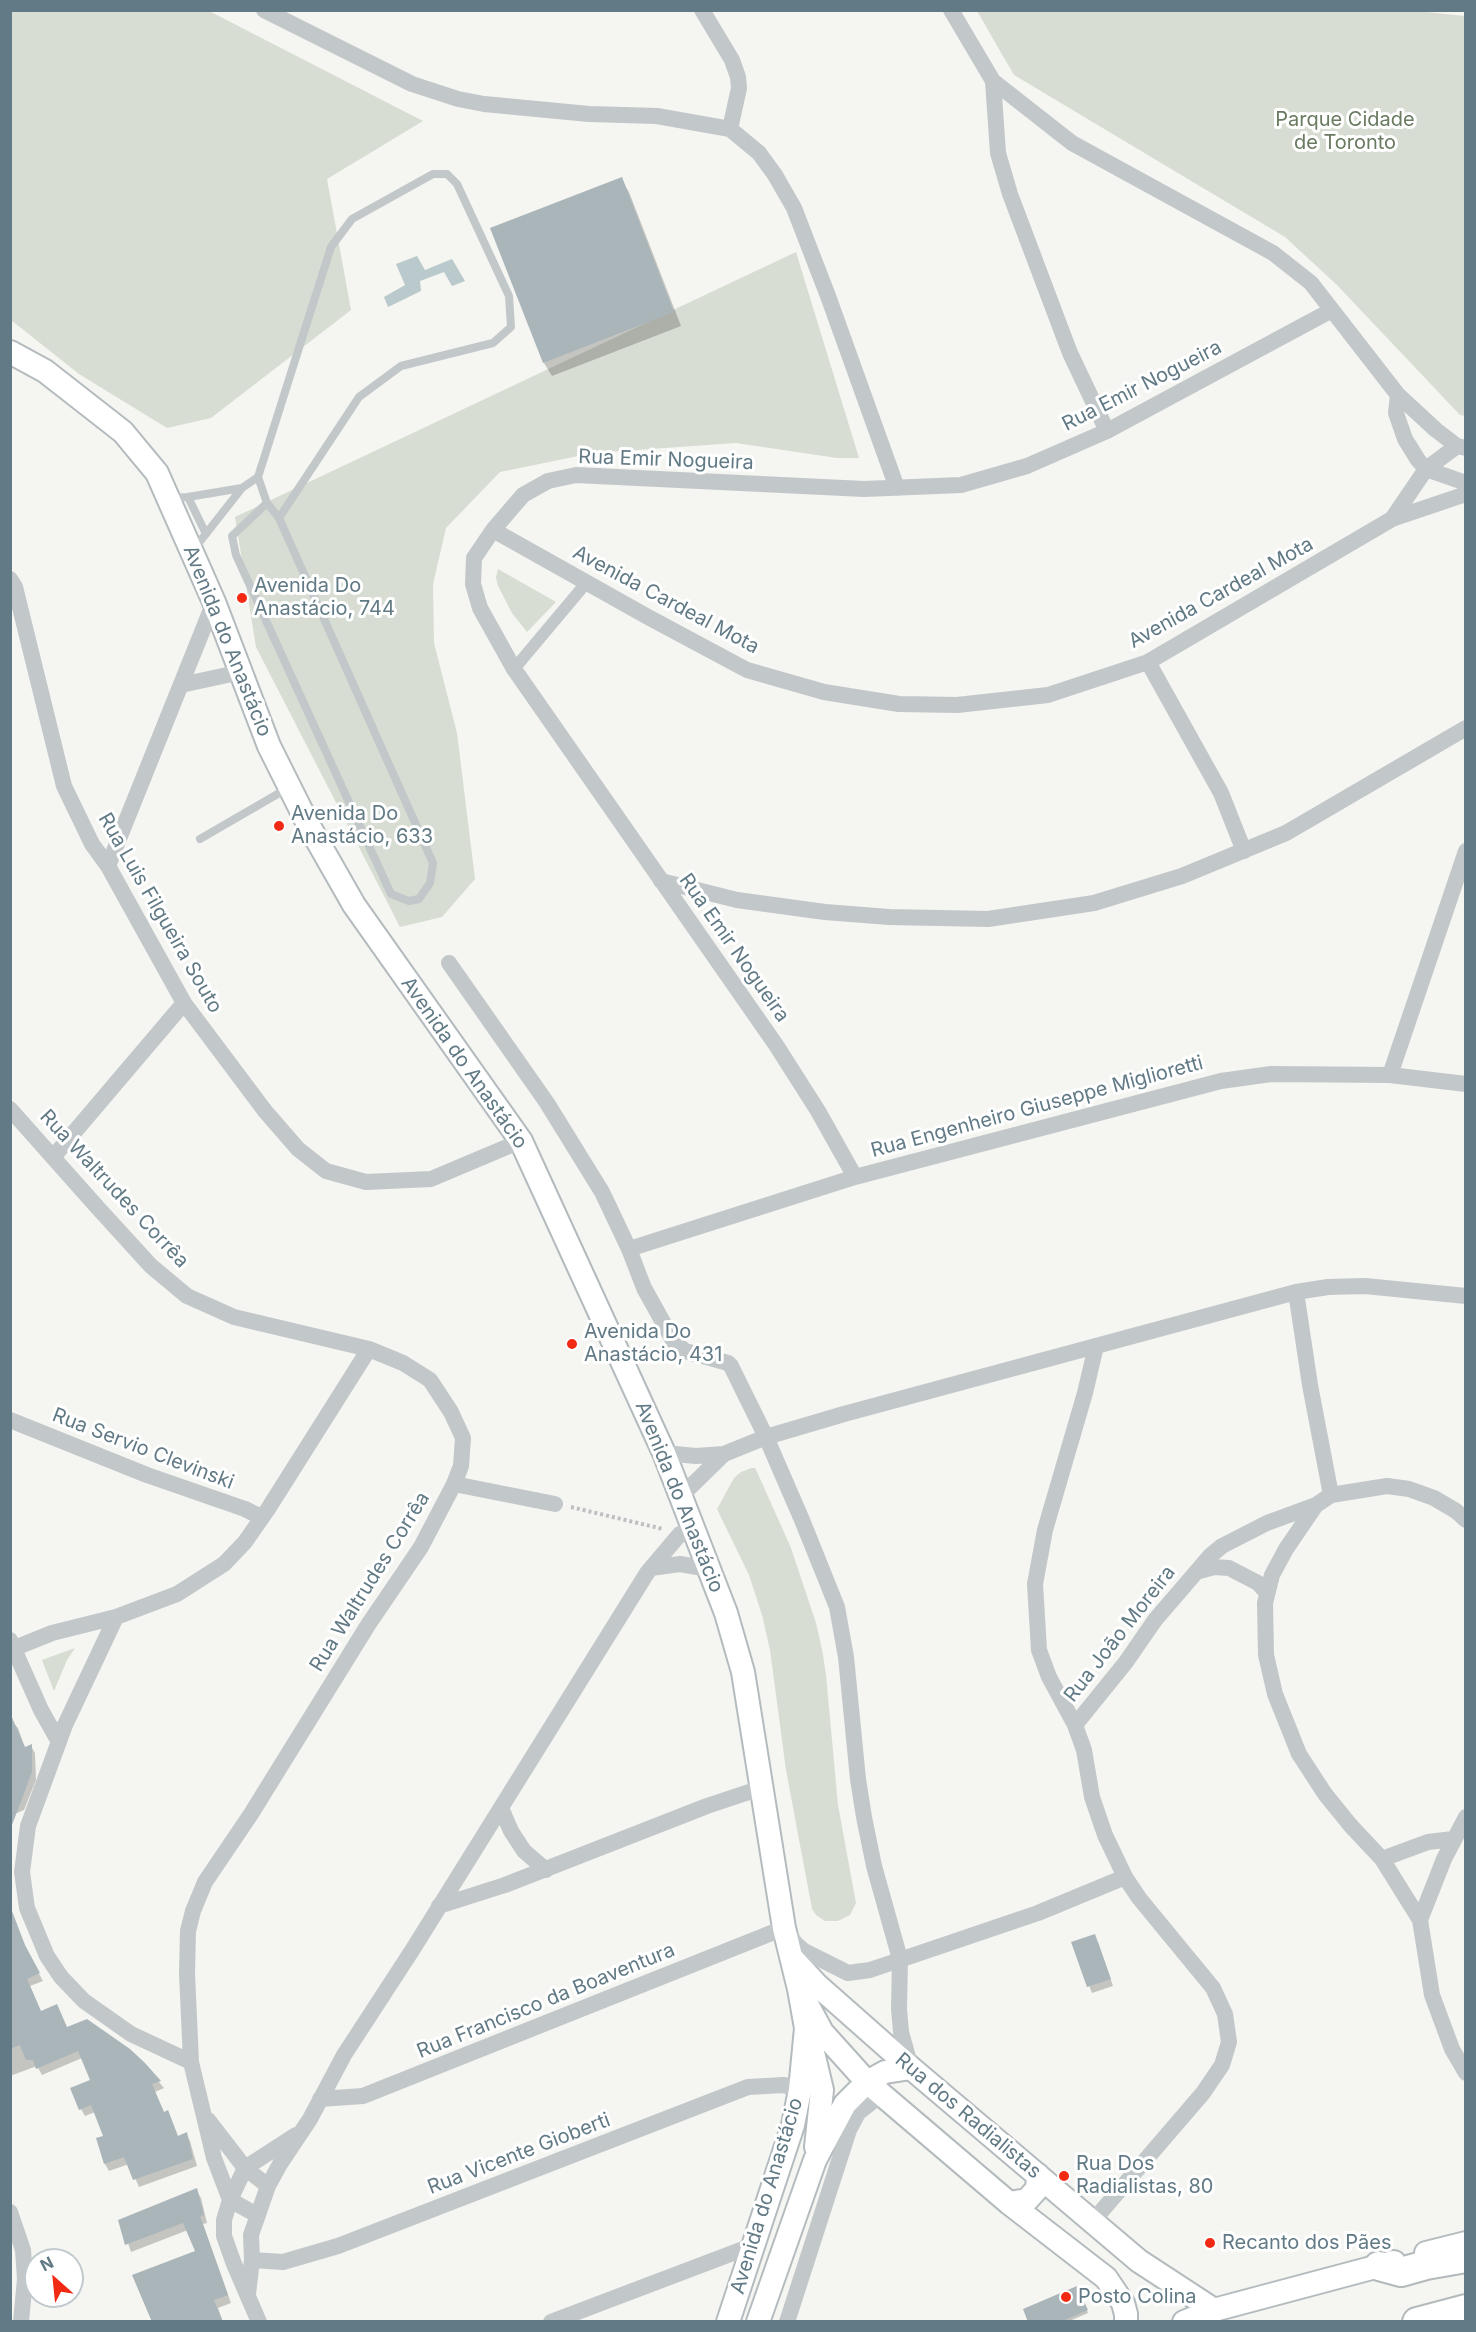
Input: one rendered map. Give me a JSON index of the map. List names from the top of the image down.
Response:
{
  "streets": {
    "main road": ["Avenida do Anastácio", "Rua dos Radialistas"],
    "street": [
      "Rua Emir Nogueira",
      "Avenida Cardeal Mota",
      "Rua Luis Filgueira Souto",
      "Rua Engenheiro Giuseppe Miglioretti",
      "Rua Waltrudes Corrêa",
      "Rua Servio Clevinski",
      "Rua João Moreira",
      "Rua Francisco da Boaventura",
      "Rua Vicente Gioberti"
    ]
  },
  "crossings": [
    ["Rua Emir Nogueira", "Avenida Cardeal Mota"],
    ["Rua Emir Nogueira", "Rua Engenheiro Giuseppe Miglioretti"],
    ["Avenida do Anastácio", "Rua Luis Filgueira Souto"],
    ["Avenida do Anastácio", "Rua Francisco da Boaventura"],
    ["Avenida do Anastácio", "Rua dos Radialistas"],
    ["Avenida do Anastácio", "Rua Vicente Gioberti"],
    ["Rua João Moreira", "Rua dos Radialistas"]
  ],
  "parks": ["Parque Cidade de Toronto"],
  "places": [
    "Avenida Do Anastácio, 744",
    "Avenida Do Anastácio, 633",
    "Avenida Do Anastácio, 431",
    "Rua Dos Radialistas, 80",
    "Recanto dos Pães",
    "Posto Colina"
  ],
  "north": "top left"
}
